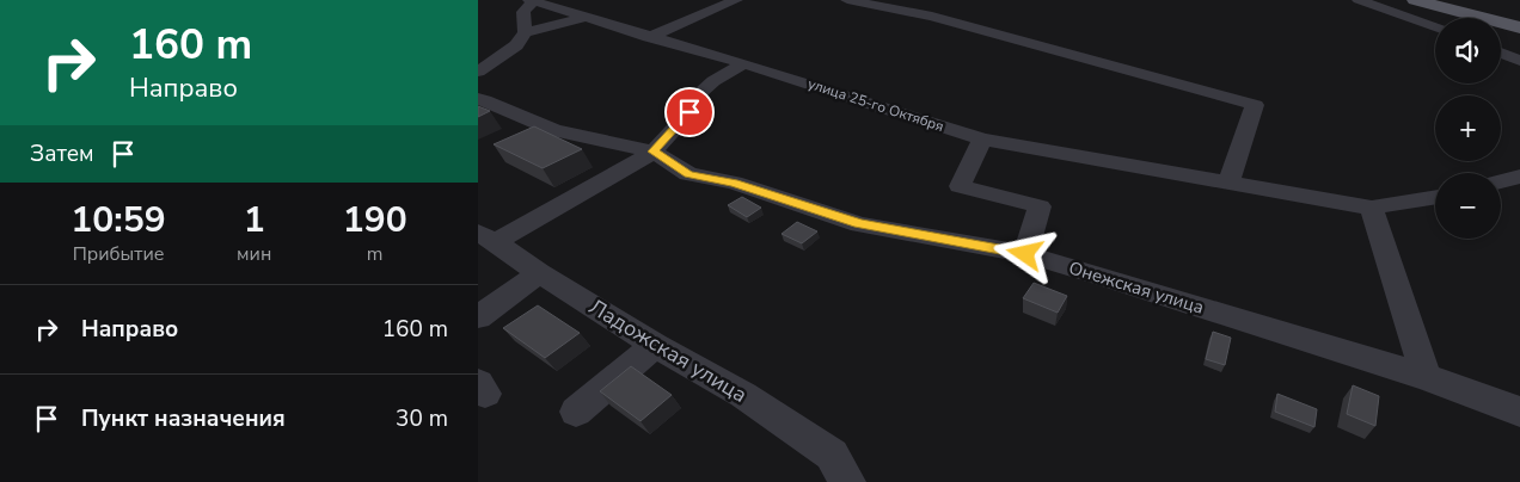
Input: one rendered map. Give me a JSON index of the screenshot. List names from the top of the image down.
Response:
{
  "streets": {
    "street": ["улица 25-го Октября", "Онежская улица", "Ладожская улица"]
  },
  "page": {
    "turn": ["160 m", "Направо"],
    "map_buttons": ["+", "−"],
    "then": "Затем",
    "eta": [
      "10:59",
      "Прибытие",
      "1",
      "мин",
      "190",
      "m"
    ],
    "list": [
      {
        "name": "Направо",
        "value": "160 m"
      },
      {
        "name": "Пункт назначения",
        "value": "30 m"
      }
    ]
  }
}
